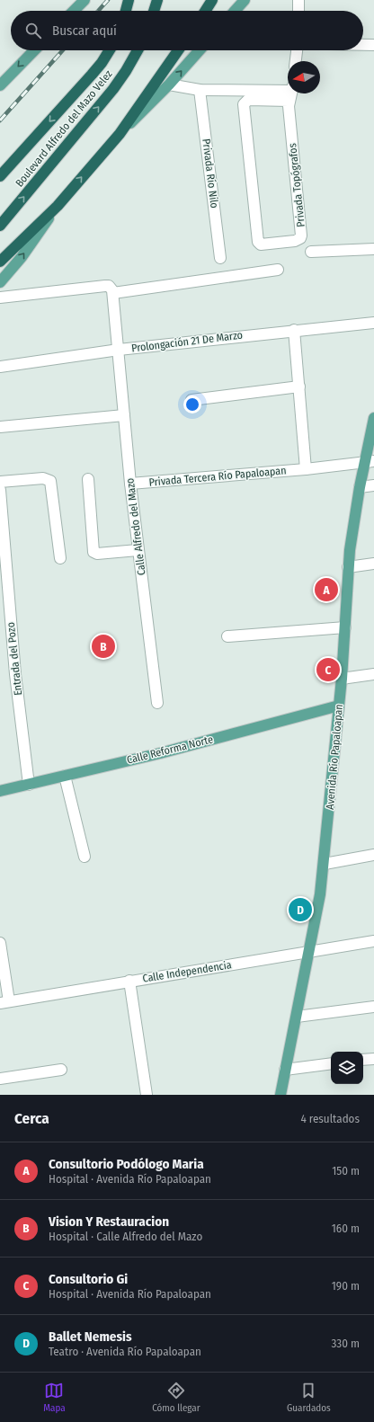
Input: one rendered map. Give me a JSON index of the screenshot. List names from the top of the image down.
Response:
{
  "streets": {
    "highway": ["Boulevard Alfredo del Mazo Velez"],
    "main road": ["Calle Reforma Norte", "Avenida Río Papaloapan"],
    "street": [
      "Privada Río Nilo",
      "Privada Topógrafos",
      "Prolongación 21 De Marzo",
      "Privada Tercera Río Papaloapan",
      "Calle Alfredo del Mazo",
      "Entrada del Pozo",
      "Calle Independencia"
    ]
  },
  "crossings": [
    ["Prolongación 21 De Marzo", "Calle Alfredo del Mazo"],
    ["Privada Tercera Río Papaloapan", "Calle Alfredo del Mazo"],
    ["Privada Tercera Río Papaloapan", "Avenida Río Papaloapan"],
    ["Entrada del Pozo", "Calle Reforma Norte"],
    ["Calle Reforma Norte", "Avenida Río Papaloapan"],
    ["Avenida Río Papaloapan", "Calle Independencia"]
  ],
  "north": "left",
  "page": {
    "search": "Buscar aquí",
    "pins": [
      "A",
      "B",
      "C",
      "D"
    ],
    "heading": ["Cerca", "4 resultados"],
    "list": [
      {
        "mark": "A",
        "name": "Consultorio Podólogo Maria",
        "note": "Hospital · Avenida Río Papaloapan",
        "value": "150 m"
      },
      {
        "mark": "B",
        "name": "Vision Y Restauracion",
        "note": "Hospital · Calle Alfredo del Mazo",
        "value": "160 m"
      },
      {
        "mark": "C",
        "name": "Consultorio Gi",
        "note": "Hospital · Avenida Río Papaloapan",
        "value": "190 m"
      },
      {
        "mark": "D",
        "name": "Ballet Nemesis",
        "note": "Teatro · Avenida Río Papaloapan",
        "value": "330 m"
      }
    ],
    "nav": ["Mapa", "Cómo llegar", "Guardados"]
  }
}
